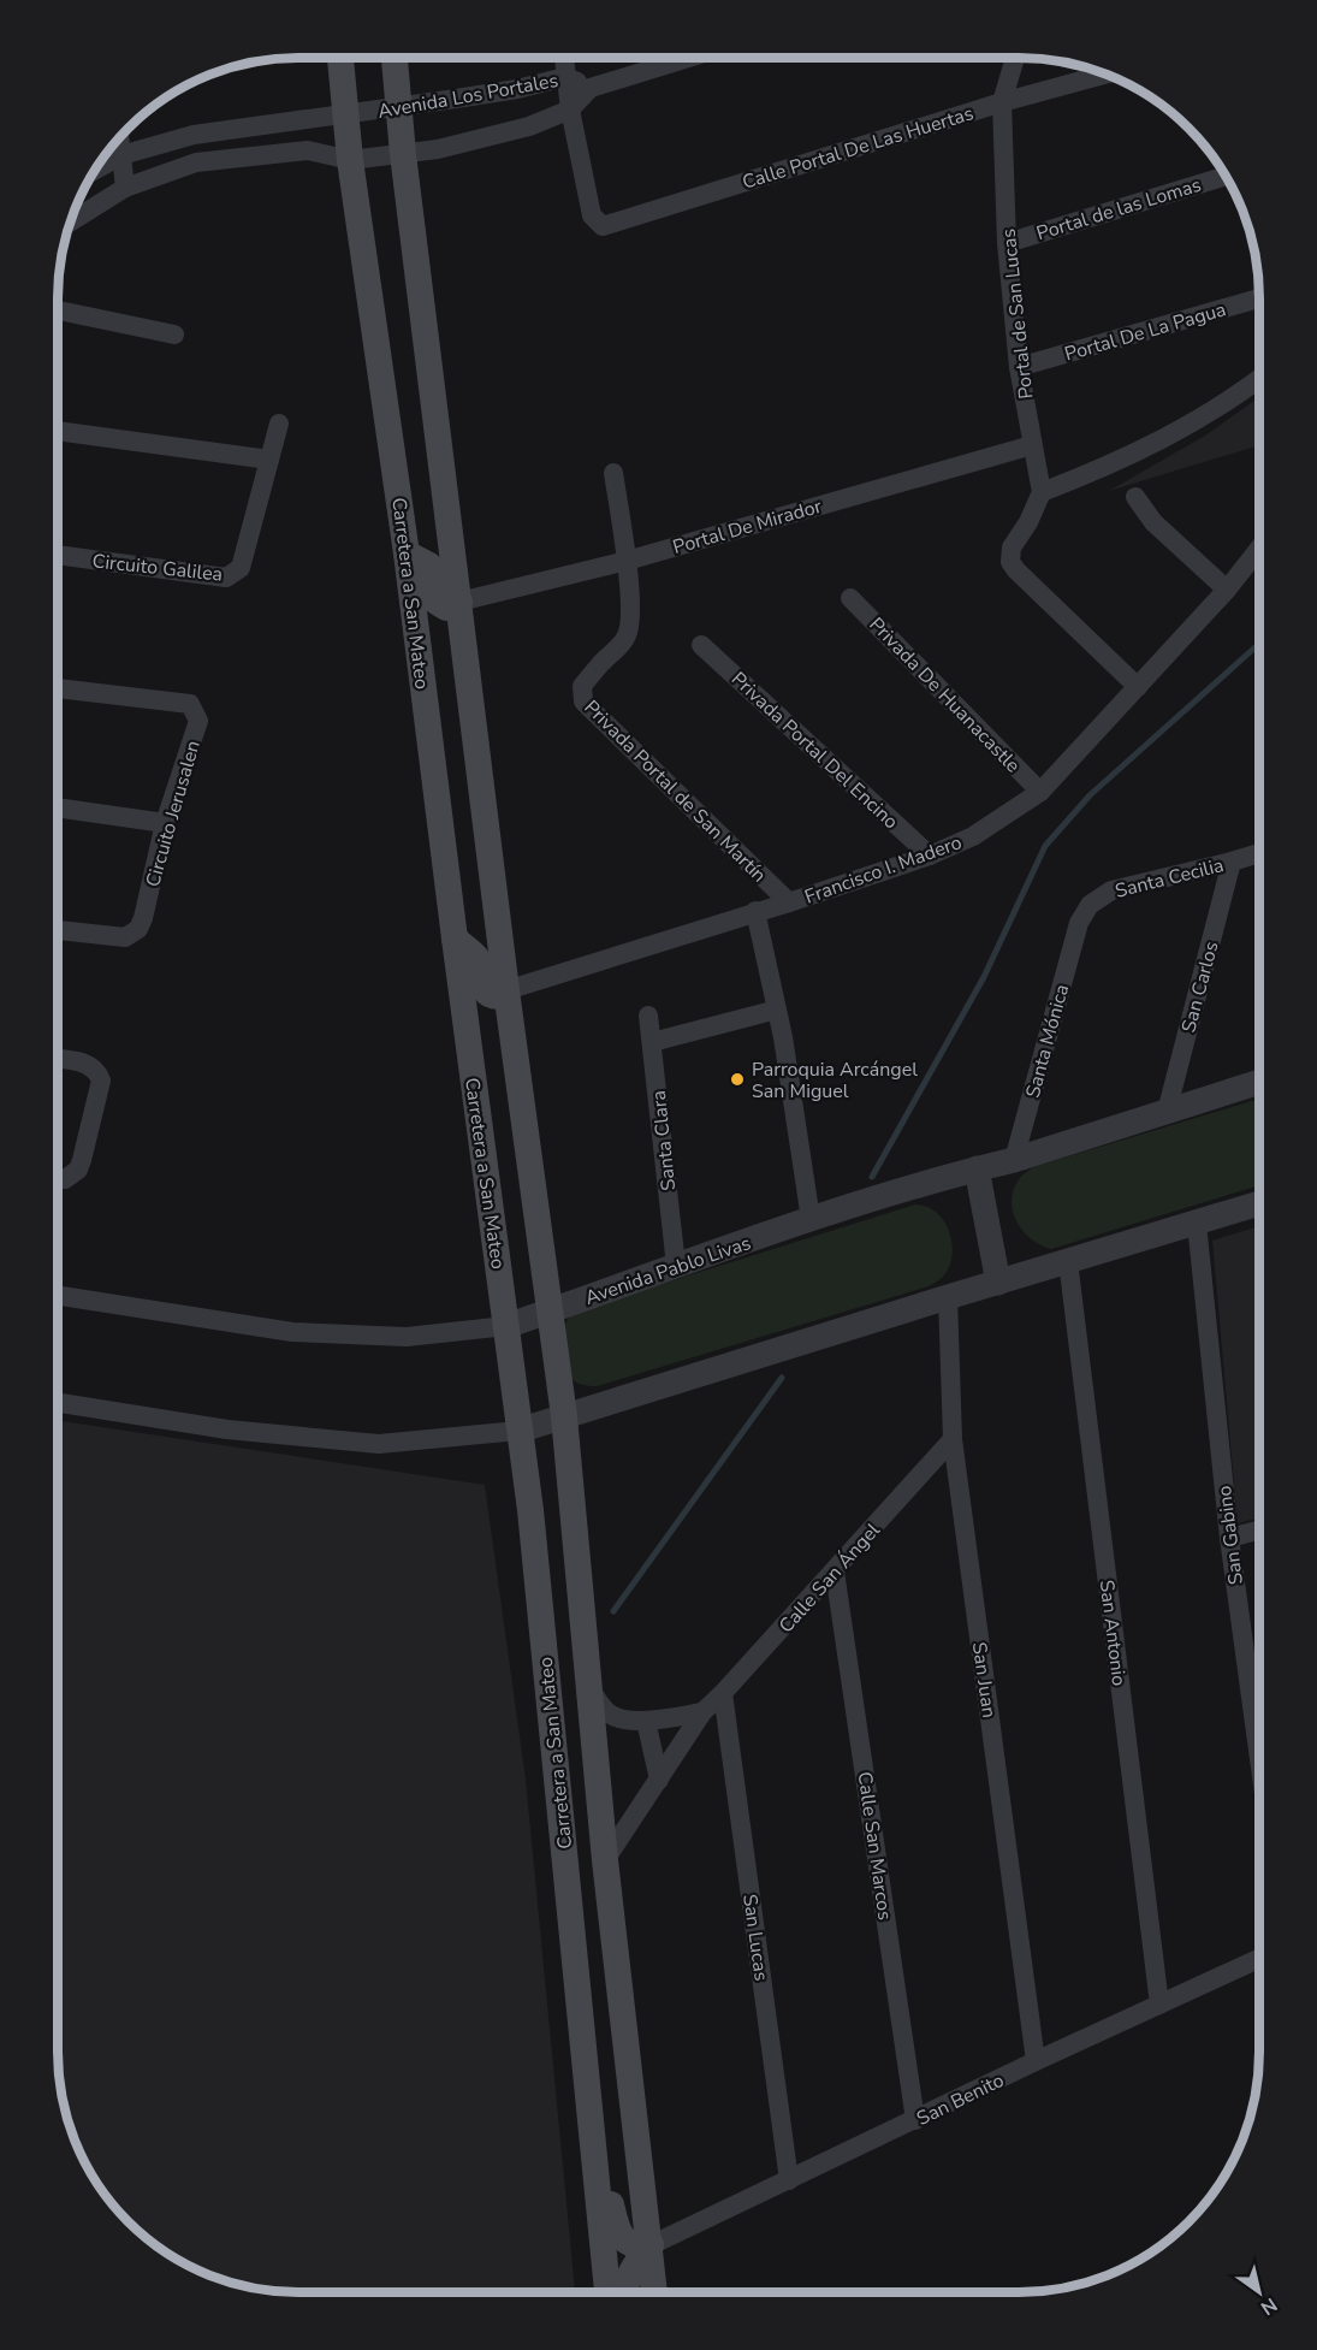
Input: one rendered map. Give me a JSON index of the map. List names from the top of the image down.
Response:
{
  "streets": {
    "main road": ["Carretera a San Mateo"],
    "street": [
      "Avenida Los Portales",
      "Calle Portal De Las Huertas",
      "Portal de las Lomas",
      "Portal de San Lucas",
      "Portal De La Pagua",
      "Portal De Mirador",
      "Circuito Galilea",
      "Privada De Huanacastle",
      "Privada Portal Del Encino",
      "Privada Portal de San Martín",
      "Circuito Jerusalen",
      "Francisco I. Madero",
      "Santa Cecilia",
      "San Carlos",
      "Santa Mónica",
      "Santa Clara",
      "Avenida Pablo Livas",
      "San Gabino",
      "Calle San Ángel",
      "San Antonio",
      "San Juan",
      "Calle San Marcos",
      "San Lucas",
      "San Benito"
    ]
  },
  "crossings": [
    ["Avenida Los Portales", "Calle Portal De Las Huertas"],
    ["Avenida Los Portales", "Carretera a San Mateo"],
    ["Calle Portal De Las Huertas", "Portal de San Lucas"],
    ["Portal de las Lomas", "Portal de San Lucas"],
    ["Portal de San Lucas", "Portal De La Pagua"],
    ["Portal de San Lucas", "Portal De Mirador"],
    ["Portal De Mirador", "Carretera a San Mateo"],
    ["Portal De Mirador", "Privada Portal de San Martín"],
    ["Carretera a San Mateo", "Francisco I. Madero"],
    ["Carretera a San Mateo", "Avenida Pablo Livas"],
    ["Carretera a San Mateo", "Calle San Ángel"],
    ["Carretera a San Mateo", "San Benito"],
    ["Privada De Huanacastle", "Francisco I. Madero"],
    ["Privada Portal Del Encino", "Francisco I. Madero"],
    ["Privada Portal de San Martín", "Francisco I. Madero"],
    ["Santa Cecilia", "San Carlos"],
    ["Santa Cecilia", "Santa Mónica"],
    ["San Carlos", "Avenida Pablo Livas"],
    ["Santa Mónica", "Avenida Pablo Livas"],
    ["Santa Clara", "Avenida Pablo Livas"],
    ["Calle San Ángel", "San Juan"],
    ["Calle San Ángel", "Calle San Marcos"],
    ["Calle San Ángel", "San Lucas"],
    ["San Antonio", "San Benito"],
    ["San Juan", "San Benito"],
    ["Calle San Marcos", "San Benito"],
    ["San Lucas", "San Benito"]
  ],
  "places": ["Parroquia Arcángel San Miguel"],
  "north": "bottom right"
}
